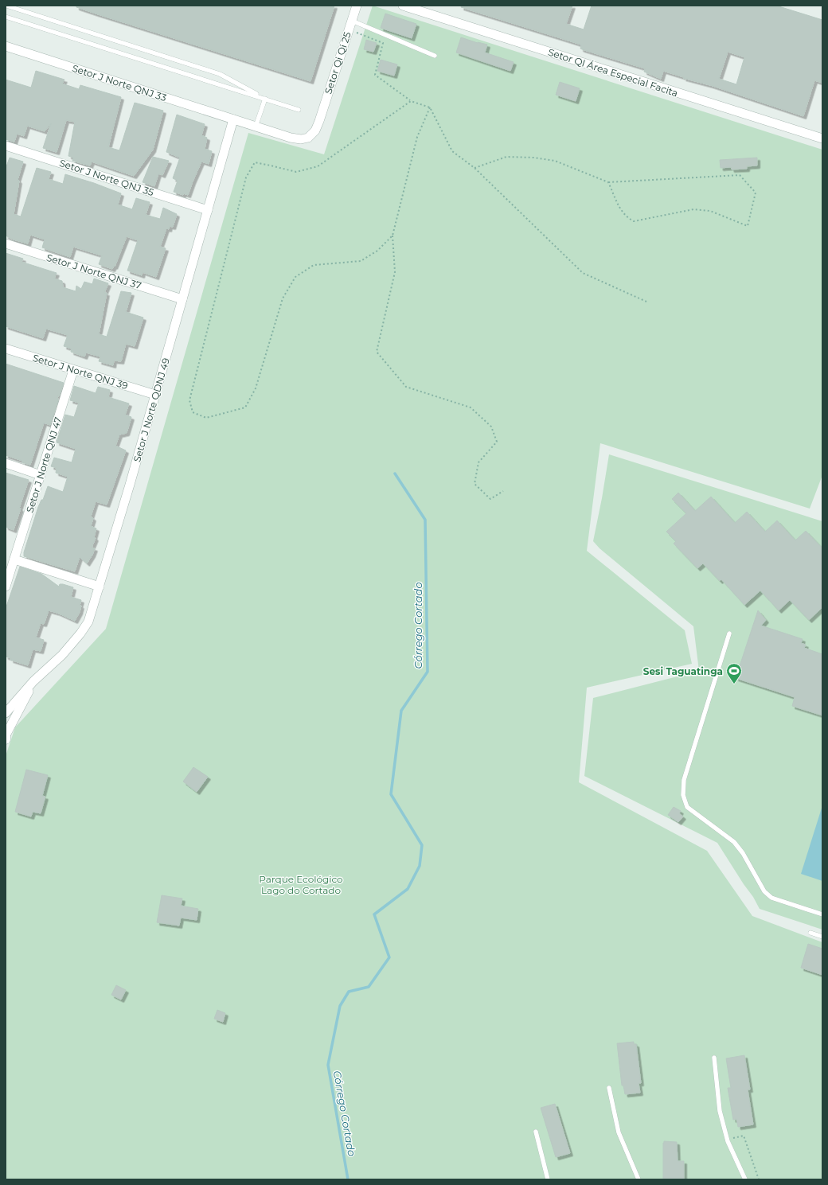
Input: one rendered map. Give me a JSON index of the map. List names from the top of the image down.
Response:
{
  "streets": {
    "street": [
      "Setor Qi Qi 25",
      "Setor QI Área Especial Facita",
      "Setor J Norte QNJ 33",
      "Setor J Norte QNJ 35",
      "Setor J Norte QNJ 37",
      "Setor J Norte QNJ 39",
      "Setor J Norte QDNJ 49",
      "Setor J Norte QNJ 47"
    ]
  },
  "crossings": [
    ["Setor Qi Qi 25", "Setor J Norte QNJ 33"],
    ["Setor J Norte QNJ 33", "Setor J Norte QDNJ 49"],
    ["Setor J Norte QNJ 35", "Setor J Norte QDNJ 49"],
    ["Setor J Norte QNJ 37", "Setor J Norte QDNJ 49"],
    ["Setor J Norte QNJ 39", "Setor J Norte QDNJ 49"],
    ["Setor J Norte QNJ 39", "Setor J Norte QNJ 47"]
  ],
  "water": ["Córrego Cortado"],
  "parks": ["Parque Ecológico Lago do Cortado"],
  "places": {
    "sports": ["Sesi Taguatinga"]
  }
}
